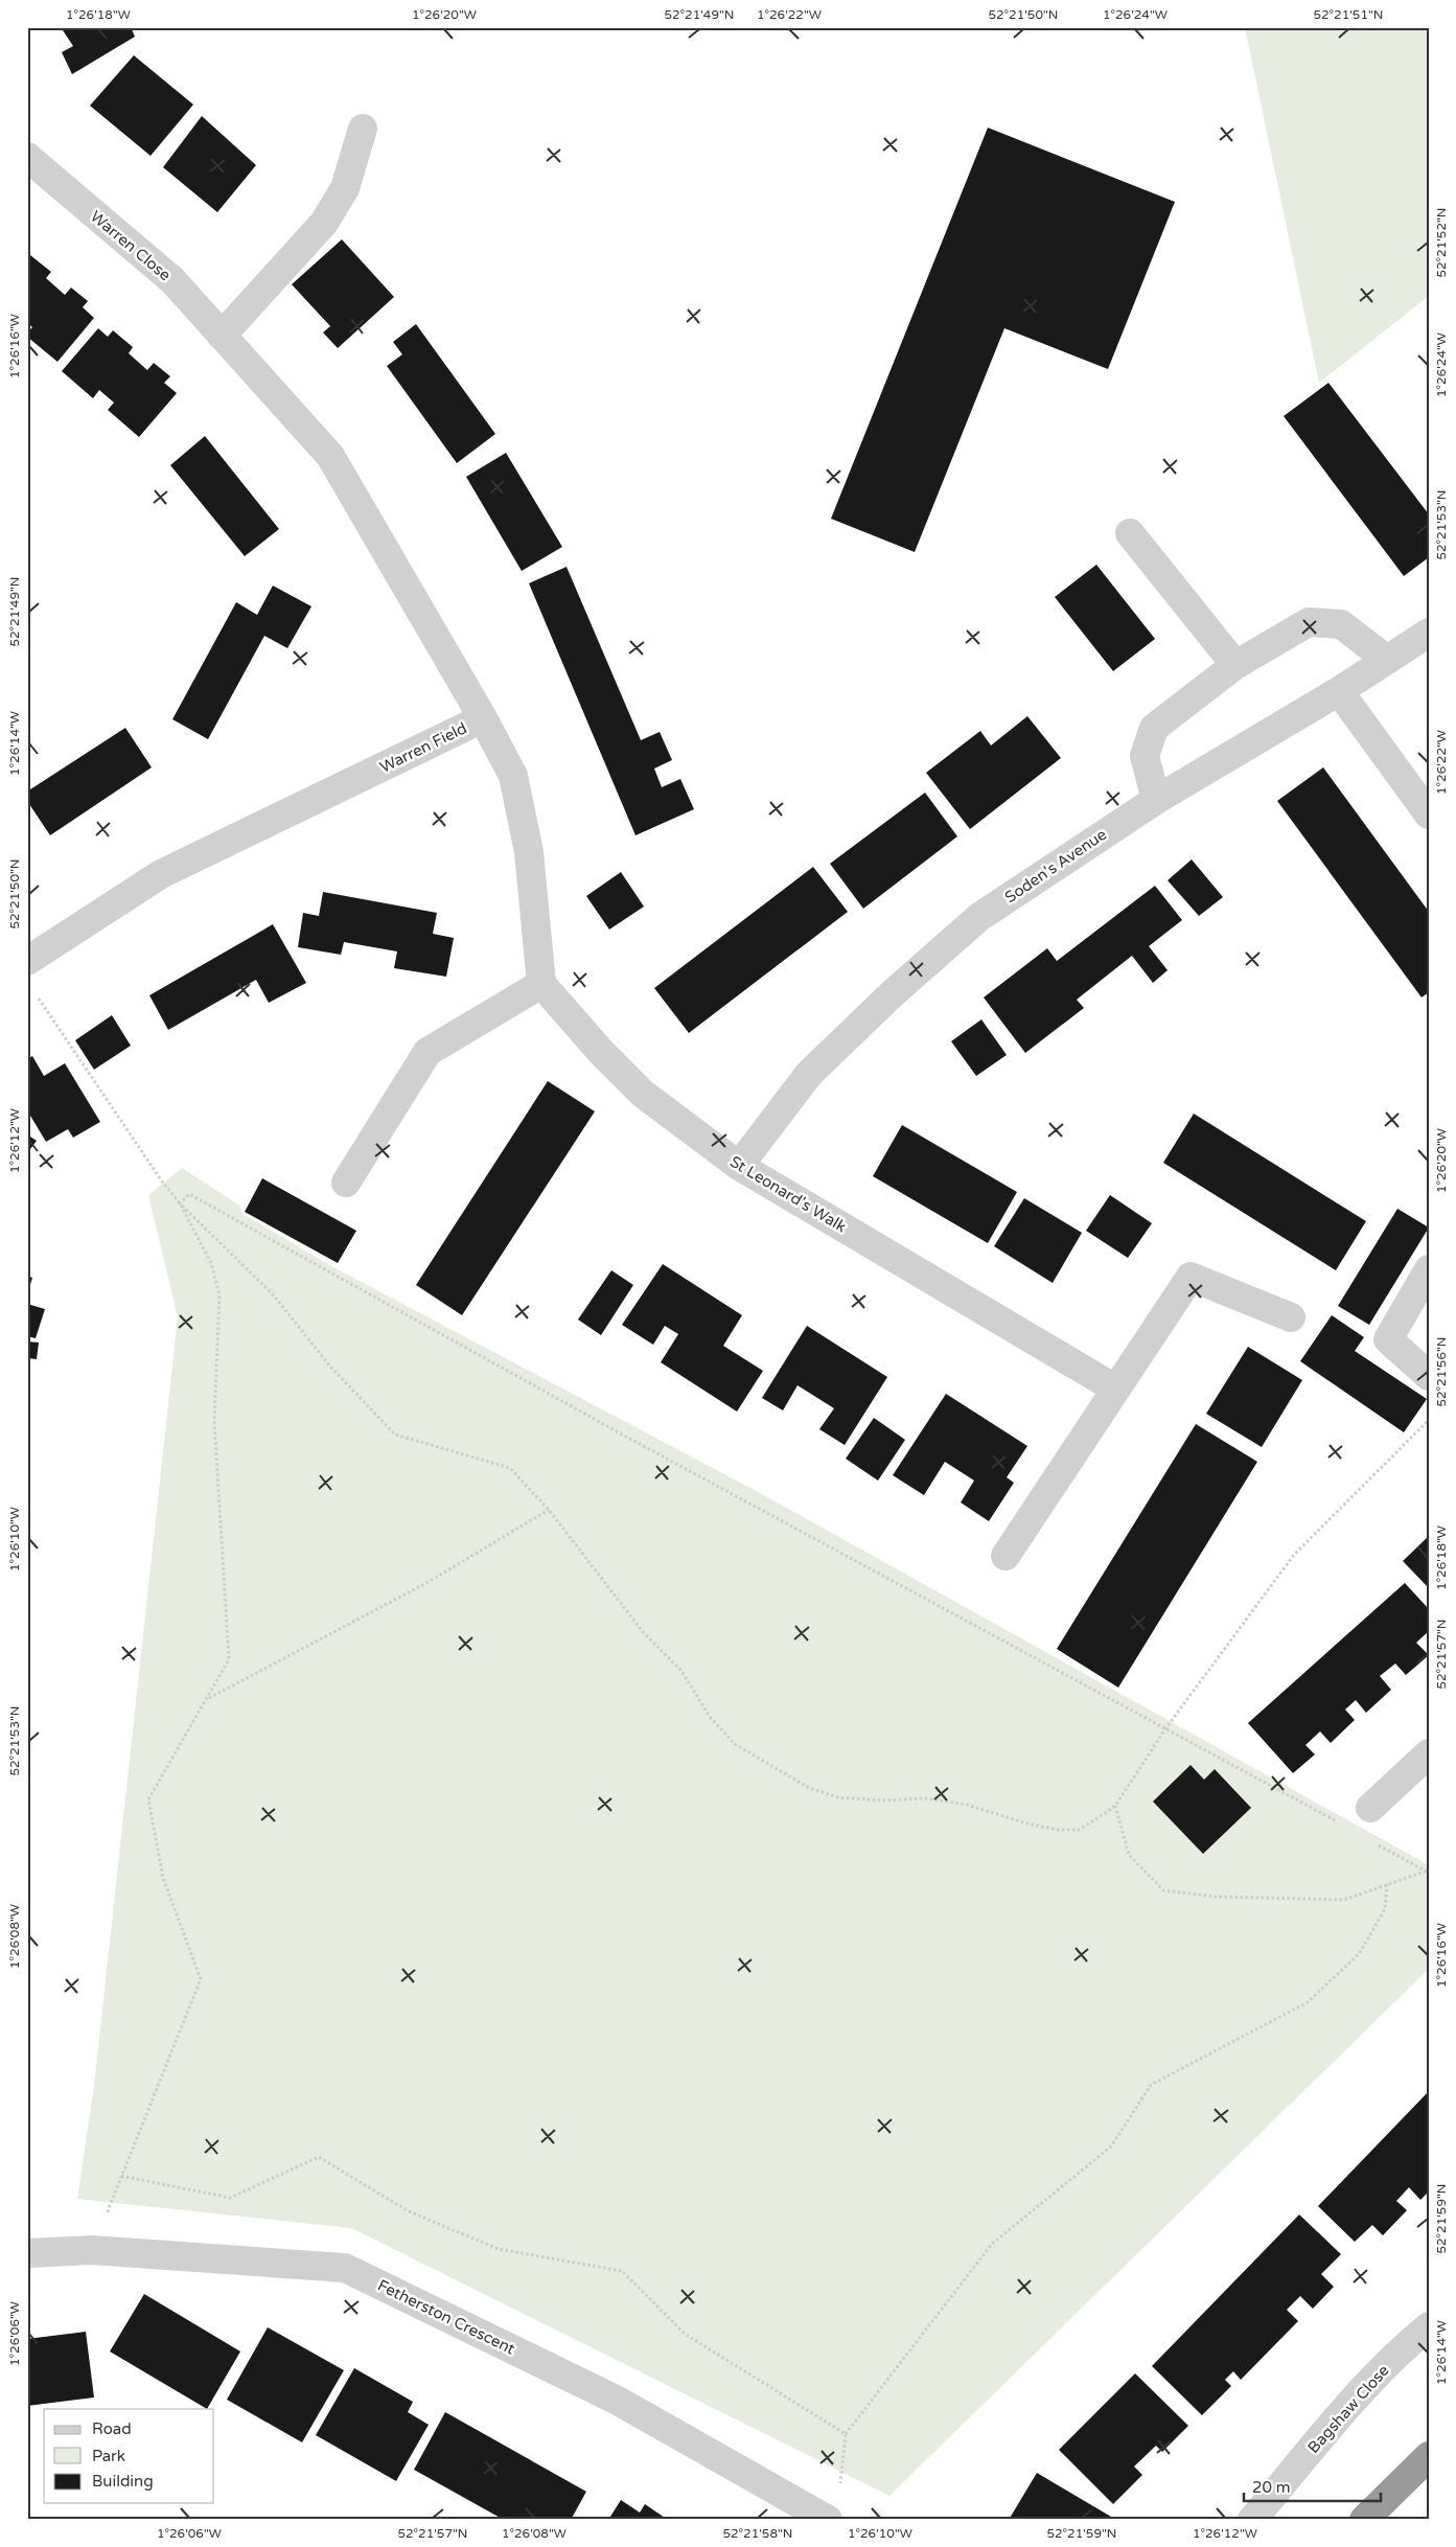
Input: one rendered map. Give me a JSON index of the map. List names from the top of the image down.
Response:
{
  "streets": {
    "street": [
      "Warren Close",
      "Warren Field",
      "Soden's Avenue",
      "St Leonard's Walk",
      "Fetherston Crescent",
      "Bagshaw Close"
    ]
  },
  "crossings": [
    ["Warren Close", "Warren Field"],
    ["Soden's Avenue", "St Leonard's Walk"]
  ],
  "legend": ["Road", "Park", "Building"],
  "scale_bar": "20 m",
  "coordinates": [
    "1°26'18\"W",
    "1°26'20\"W",
    "52°21'49\"N",
    "1°26'22\"W",
    "52°21'50\"N",
    "1°26'24\"W",
    "52°21'51\"N",
    "52°21'52\"N",
    "1°26'16\"W",
    "52°21'53\"N",
    "1°26'14\"W",
    "1°26'12\"W",
    "52°21'56\"N",
    "1°26'10\"W",
    "52°21'57\"N",
    "1°26'08\"W",
    "52°21'59\"N",
    "1°26'06\"W",
    "52°21'58\"N"
  ]
}
